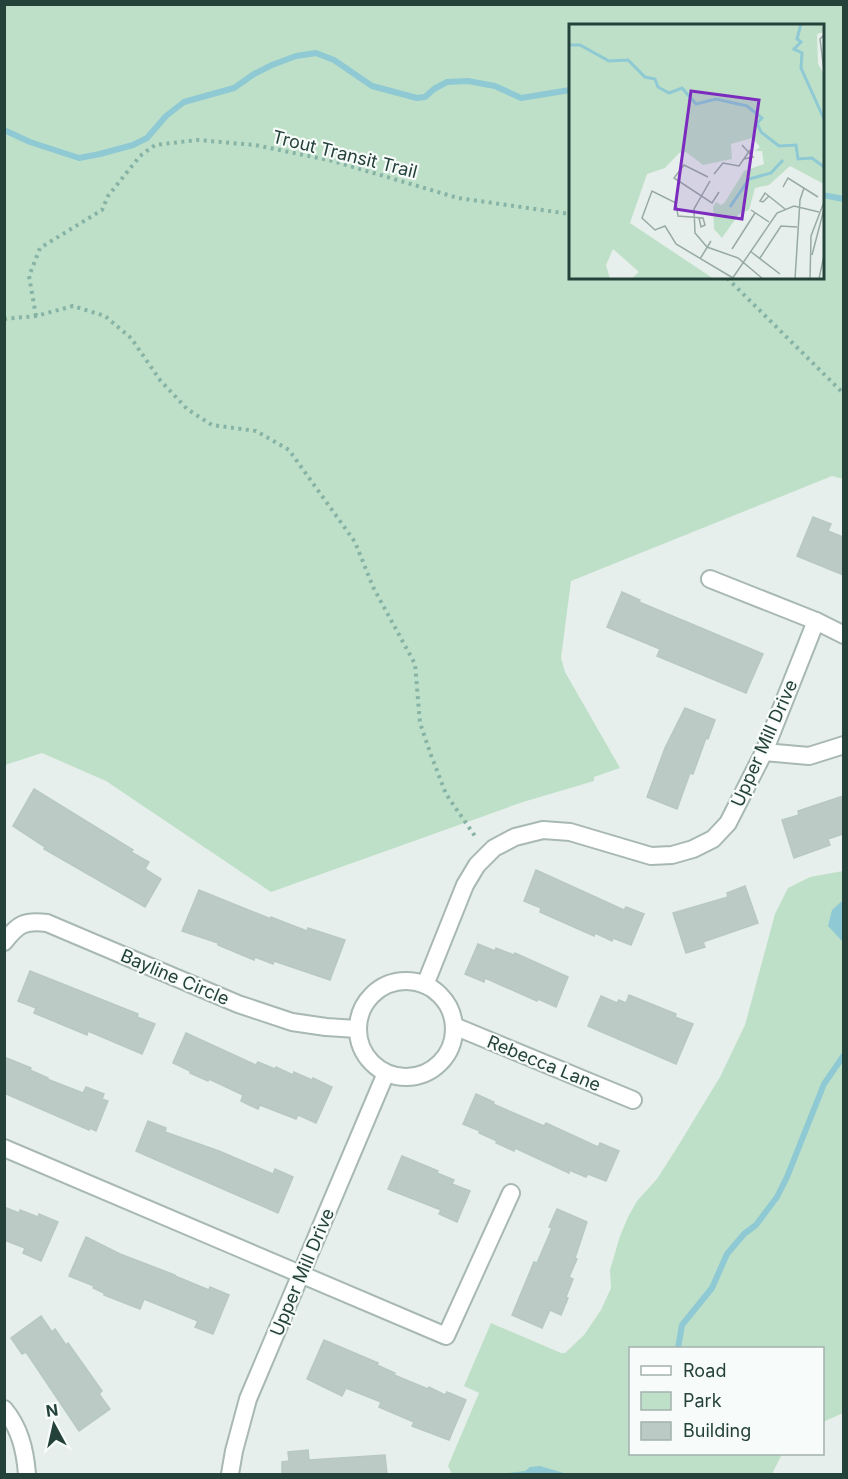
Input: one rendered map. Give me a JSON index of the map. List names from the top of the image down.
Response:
{
  "streets": {
    "street": ["Upper Mill Drive", "Bayline Circle", "Rebecca Lane"],
    "path": ["Trout Transit Trail"]
  },
  "crossings": [
    ["Upper Mill Drive", "Bayline Circle"],
    ["Upper Mill Drive", "Rebecca Lane"],
    ["Bayline Circle", "Rebecca Lane"]
  ],
  "legend": ["Road", "Park", "Building"],
  "north": "top"
}
